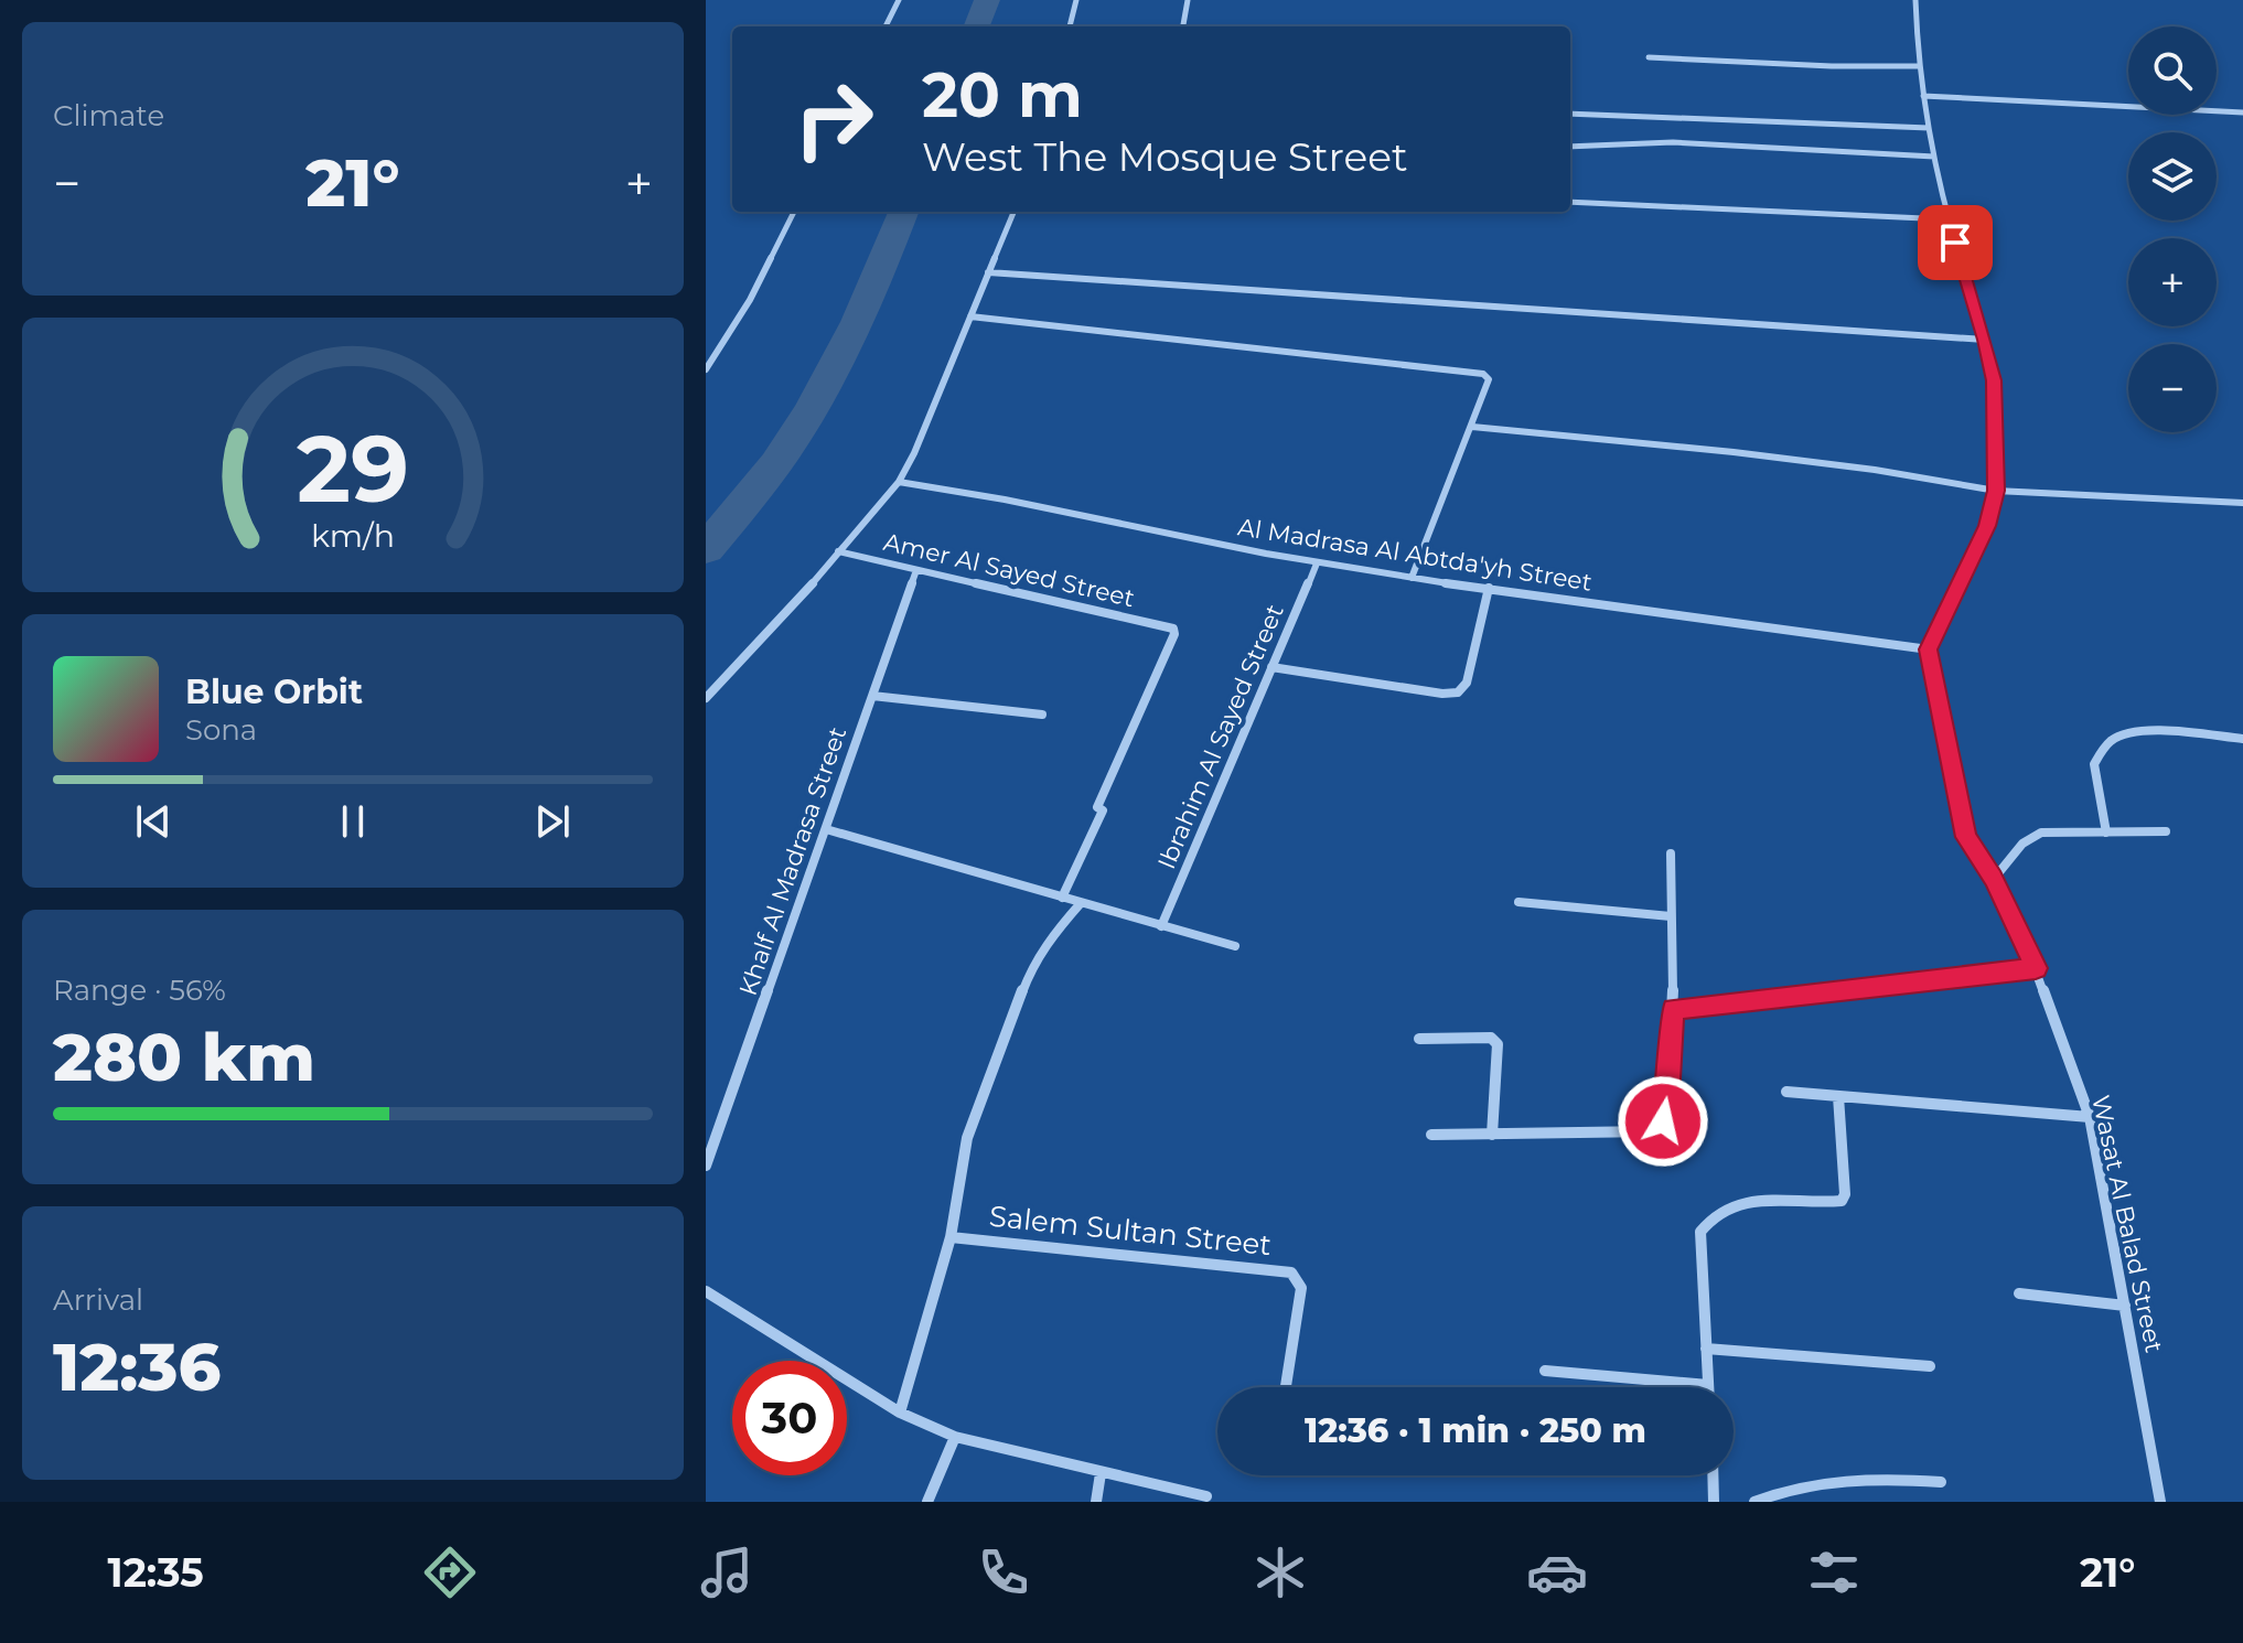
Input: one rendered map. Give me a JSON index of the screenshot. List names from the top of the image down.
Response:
{
  "streets": {
    "street": [
      "Al Madrasa Al Abtda'yh Street",
      "Amer Al Sayed Street",
      "Ibrahim Al Sayed Street",
      "Khalf Al Madrasa Street",
      "Wasat Al Balad Street",
      "Salem Sultan Street"
    ]
  },
  "crossings": [
    ["Al Madrasa Al Abtda'yh Street", "Ibrahim Al Sayed Street"],
    ["Al Madrasa Al Abtda'yh Street", "Wasat Al Balad Street"],
    ["Amer Al Sayed Street", "Khalf Al Madrasa Street"]
  ],
  "page": {
    "tile": [
      "Climate",
      ["Range · 56%", "280 km"],
      ["Arrival", "12:36"]
    ],
    "map_buttons": ["+", "−"],
    "turn": ["20 m", "West The Mosque Street"],
    "heat": ["−", "21°", "+"],
    "song": ["Blue Orbit", "Sona"],
    "limit": "30",
    "trip": "12:36 · 1 min · 250 m",
    "tabs": ["12:35", "21°"],
    "gauge": ["29", "km/h"]
  }
}
